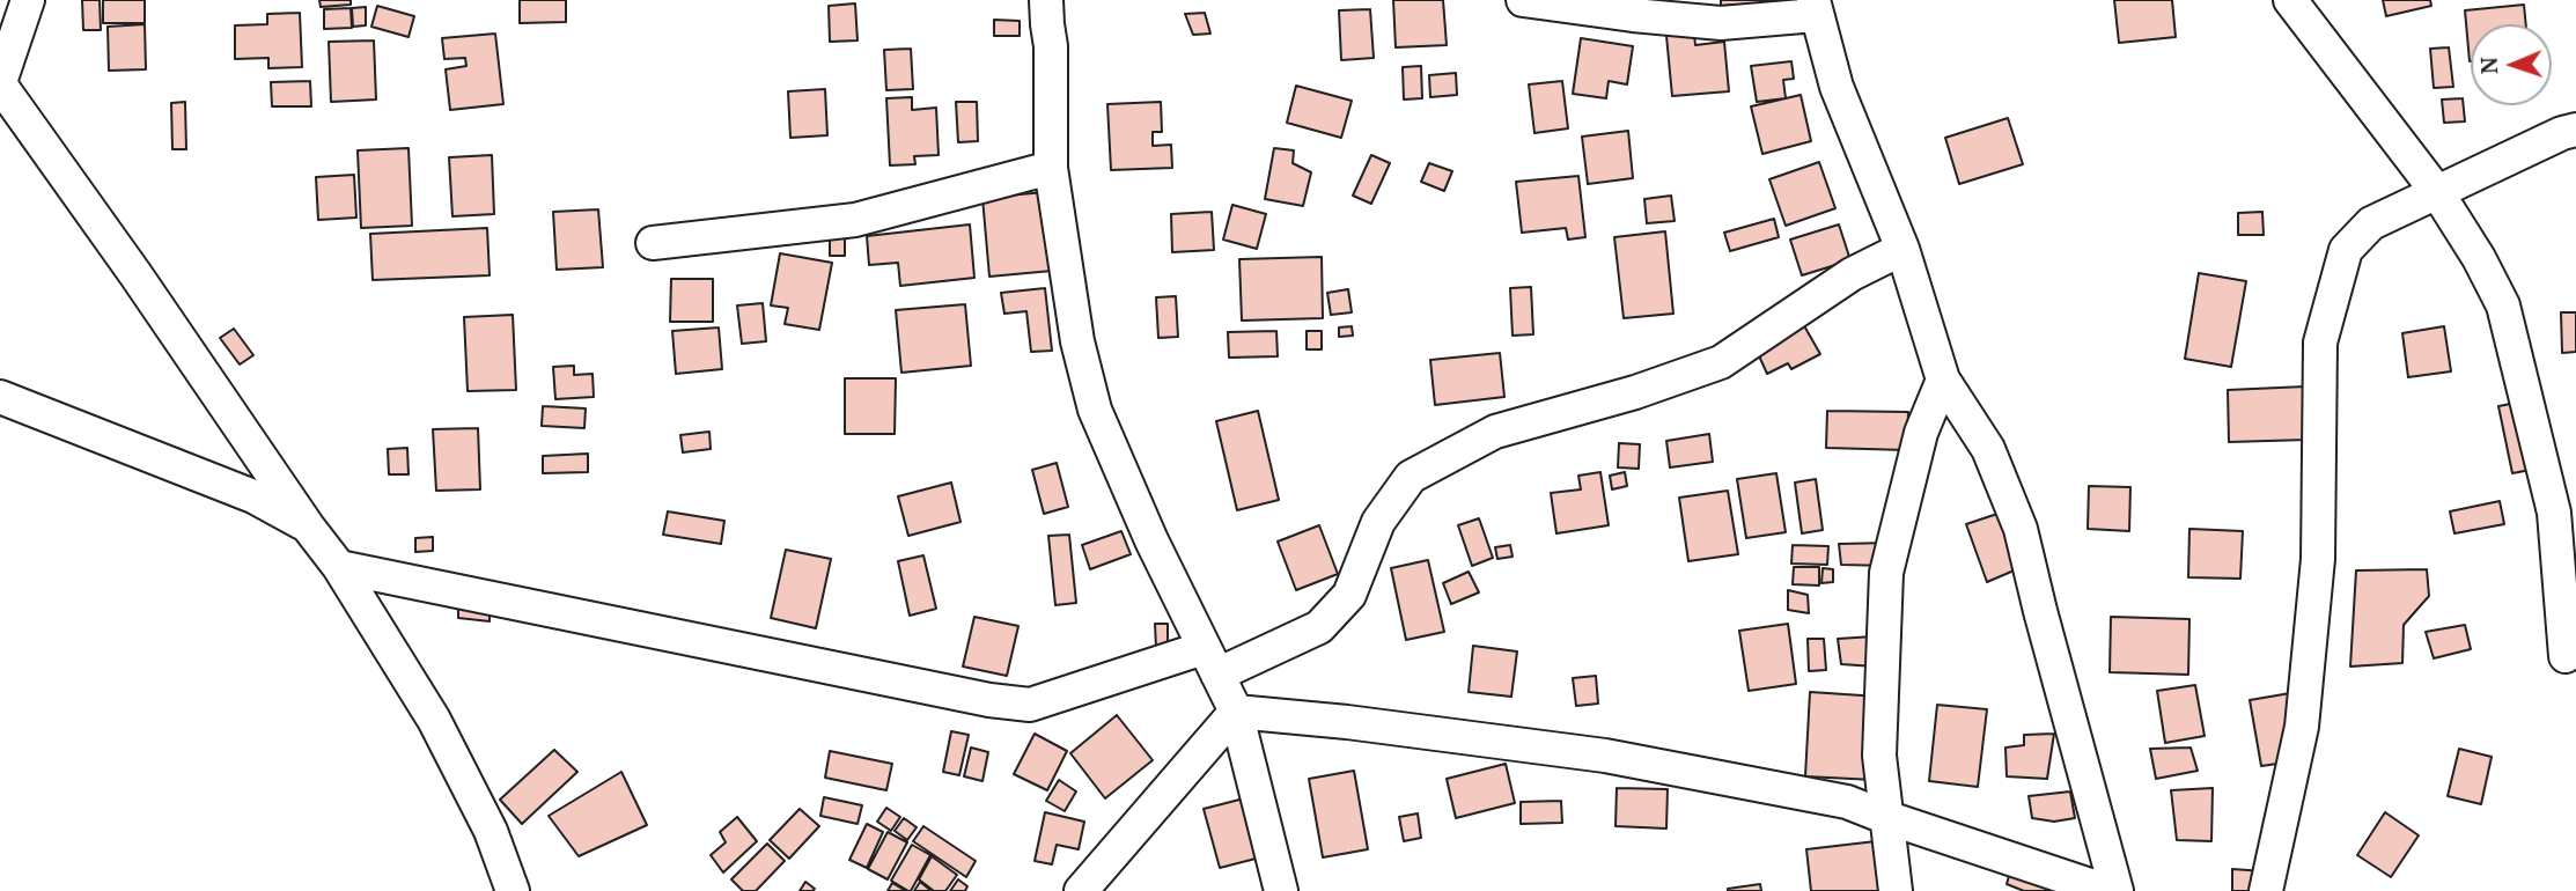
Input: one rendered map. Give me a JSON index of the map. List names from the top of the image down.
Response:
{
  "north": "left"
}
